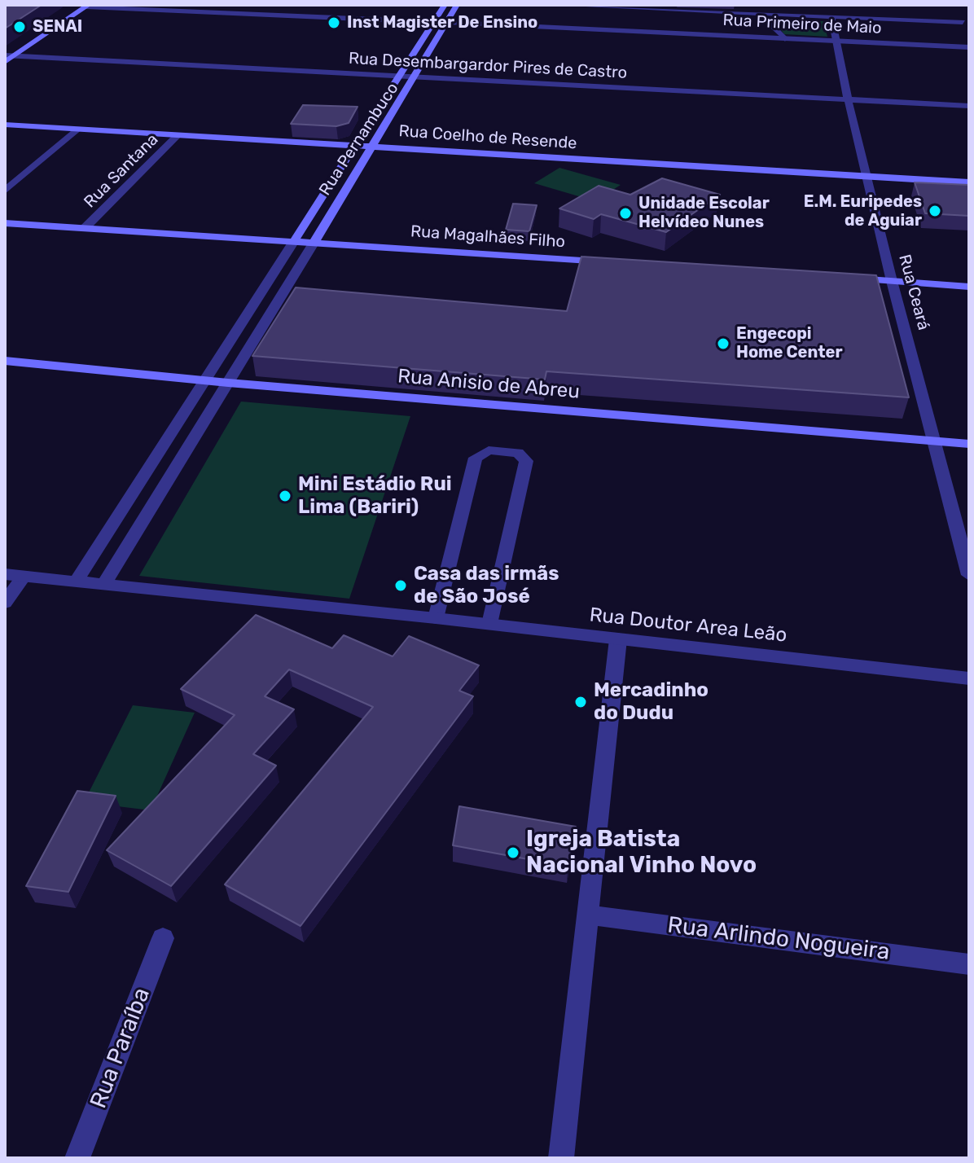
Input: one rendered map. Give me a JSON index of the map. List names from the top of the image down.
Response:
{
  "streets": {
    "main road": [
      "Rua Coelho de Resende",
      "Rua Pernambuco",
      "Rua Magalhães Filho",
      "Rua Anisio de Abreu"
    ],
    "street": [
      "Rua Primeiro de Maio",
      "Rua Desembargardor Pires de Castro",
      "Rua Santana",
      "Rua Ceará",
      "Rua Doutor Area Leão",
      "Rua Arlindo Nogueira",
      "Rua Paraíba"
    ]
  },
  "crossings": [
    ["Rua Primeiro de Maio", "Rua Pernambuco"],
    ["Rua Primeiro de Maio", "Rua Ceará"],
    ["Rua Desembargardor Pires de Castro", "Rua Pernambuco"],
    ["Rua Desembargardor Pires de Castro", "Rua Ceará"],
    ["Rua Coelho de Resende", "Rua Pernambuco"],
    ["Rua Coelho de Resende", "Rua Santana"],
    ["Rua Coelho de Resende", "Rua Ceará"],
    ["Rua Pernambuco", "Rua Magalhães Filho"],
    ["Rua Santana", "Rua Magalhães Filho"],
    ["Rua Ceará", "Rua Anisio de Abreu"]
  ],
  "places": [
    "Inst Magister De Ensino",
    "SENAI",
    "E.M. Euripedes de Aguiar",
    "Unidade Escolar Helvídeo Nunes",
    "Engecopi Home Center",
    "Mini Estádio Rui Lima (Bariri)",
    "Casa das irmãs de São José",
    "Mercadinho do Dudu",
    "Igreja Batista Nacional Vinho Novo"
  ]
}
